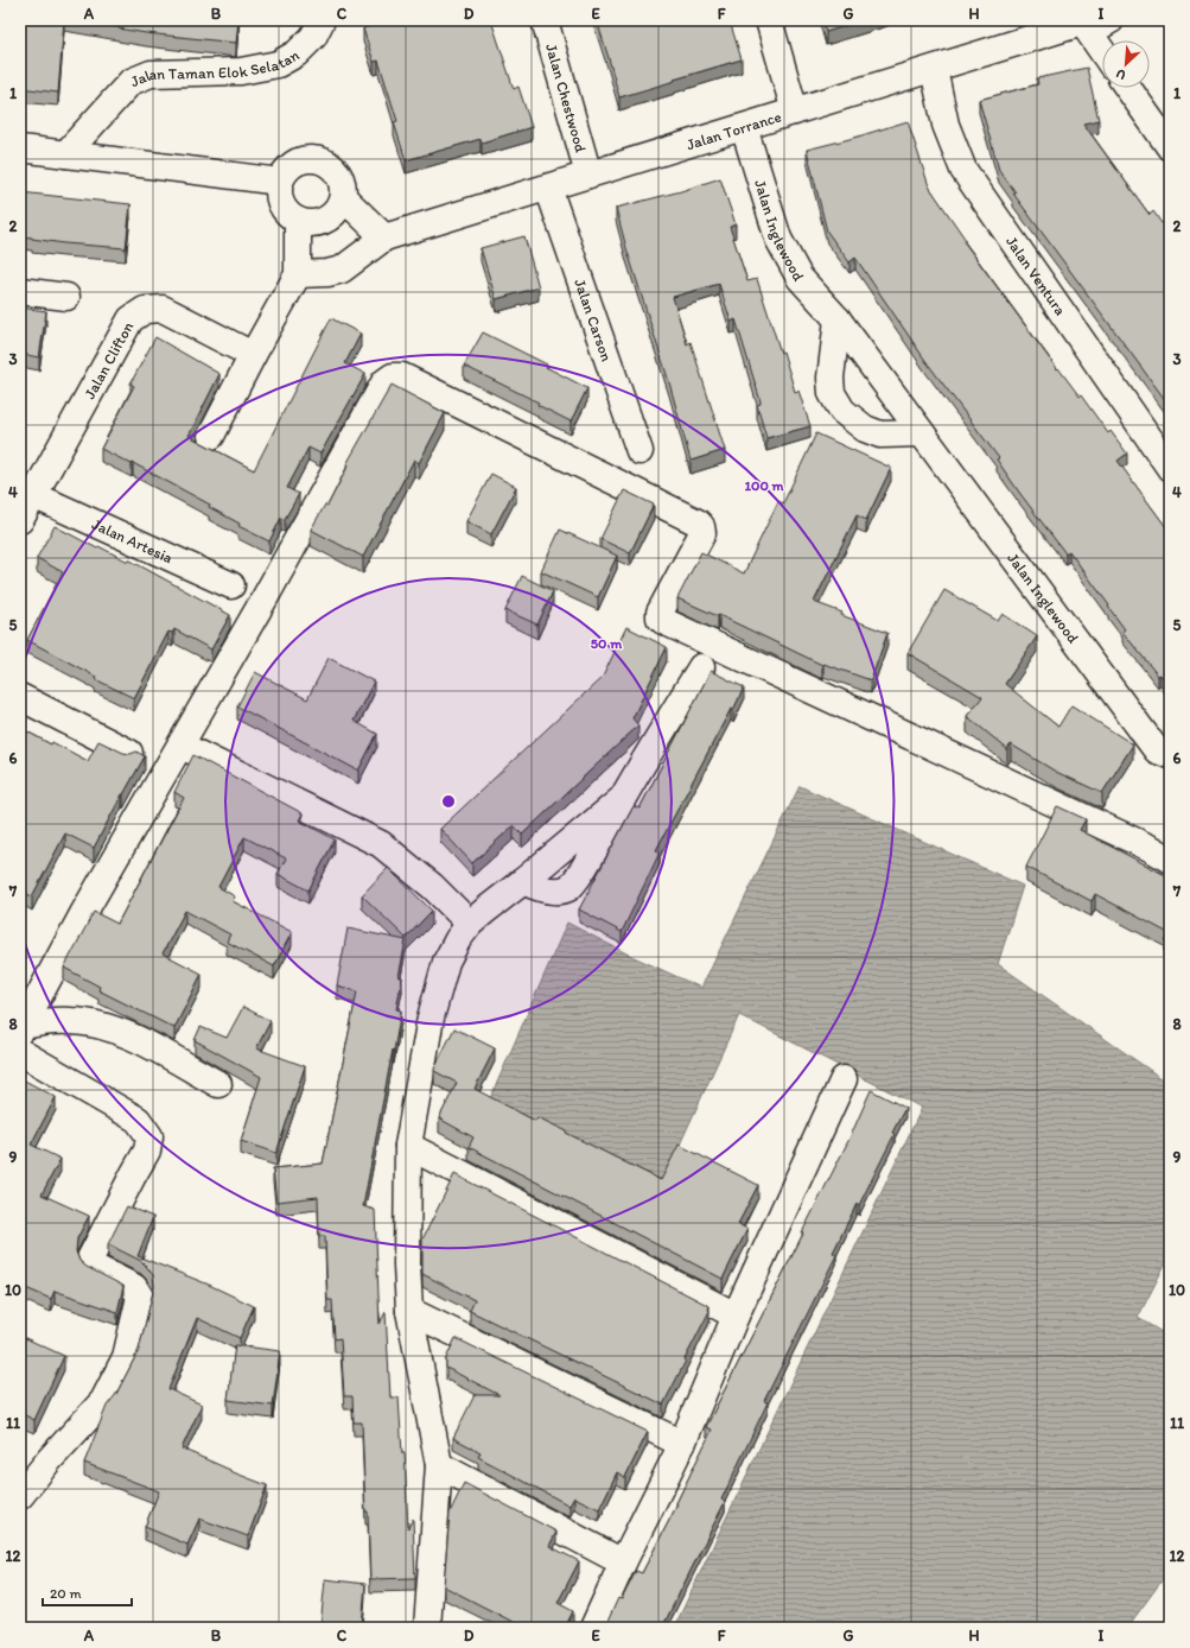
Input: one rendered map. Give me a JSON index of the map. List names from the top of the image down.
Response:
{
  "streets": {
    "street": [
      "Jalan Taman Elok Selatan",
      "Jalan Chestwood",
      "Jalan Torrance",
      "Jalan Inglewood",
      "Jalan Ventura",
      "Jalan Carson",
      "Jalan Clifton",
      "Jalan Artesia"
    ]
  },
  "crossings": [
    ["Jalan Chestwood", "Jalan Torrance"],
    ["Jalan Torrance", "Jalan Inglewood"],
    ["Jalan Torrance", "Jalan Ventura"],
    ["Jalan Torrance", "Jalan Carson"],
    ["Jalan Clifton", "Jalan Artesia"]
  ],
  "scale_bar": "20 m",
  "north": "bottom left",
  "grid": {
    "columns": [
      "A",
      "B",
      "C",
      "D",
      "E",
      "F",
      "G",
      "H",
      "I"
    ],
    "rows": [
      "1",
      "2",
      "3",
      "4",
      "5",
      "6",
      "7",
      "8",
      "9",
      "10",
      "11",
      "12"
    ]
  },
  "rings": ["100 m", "50 m"]
}
